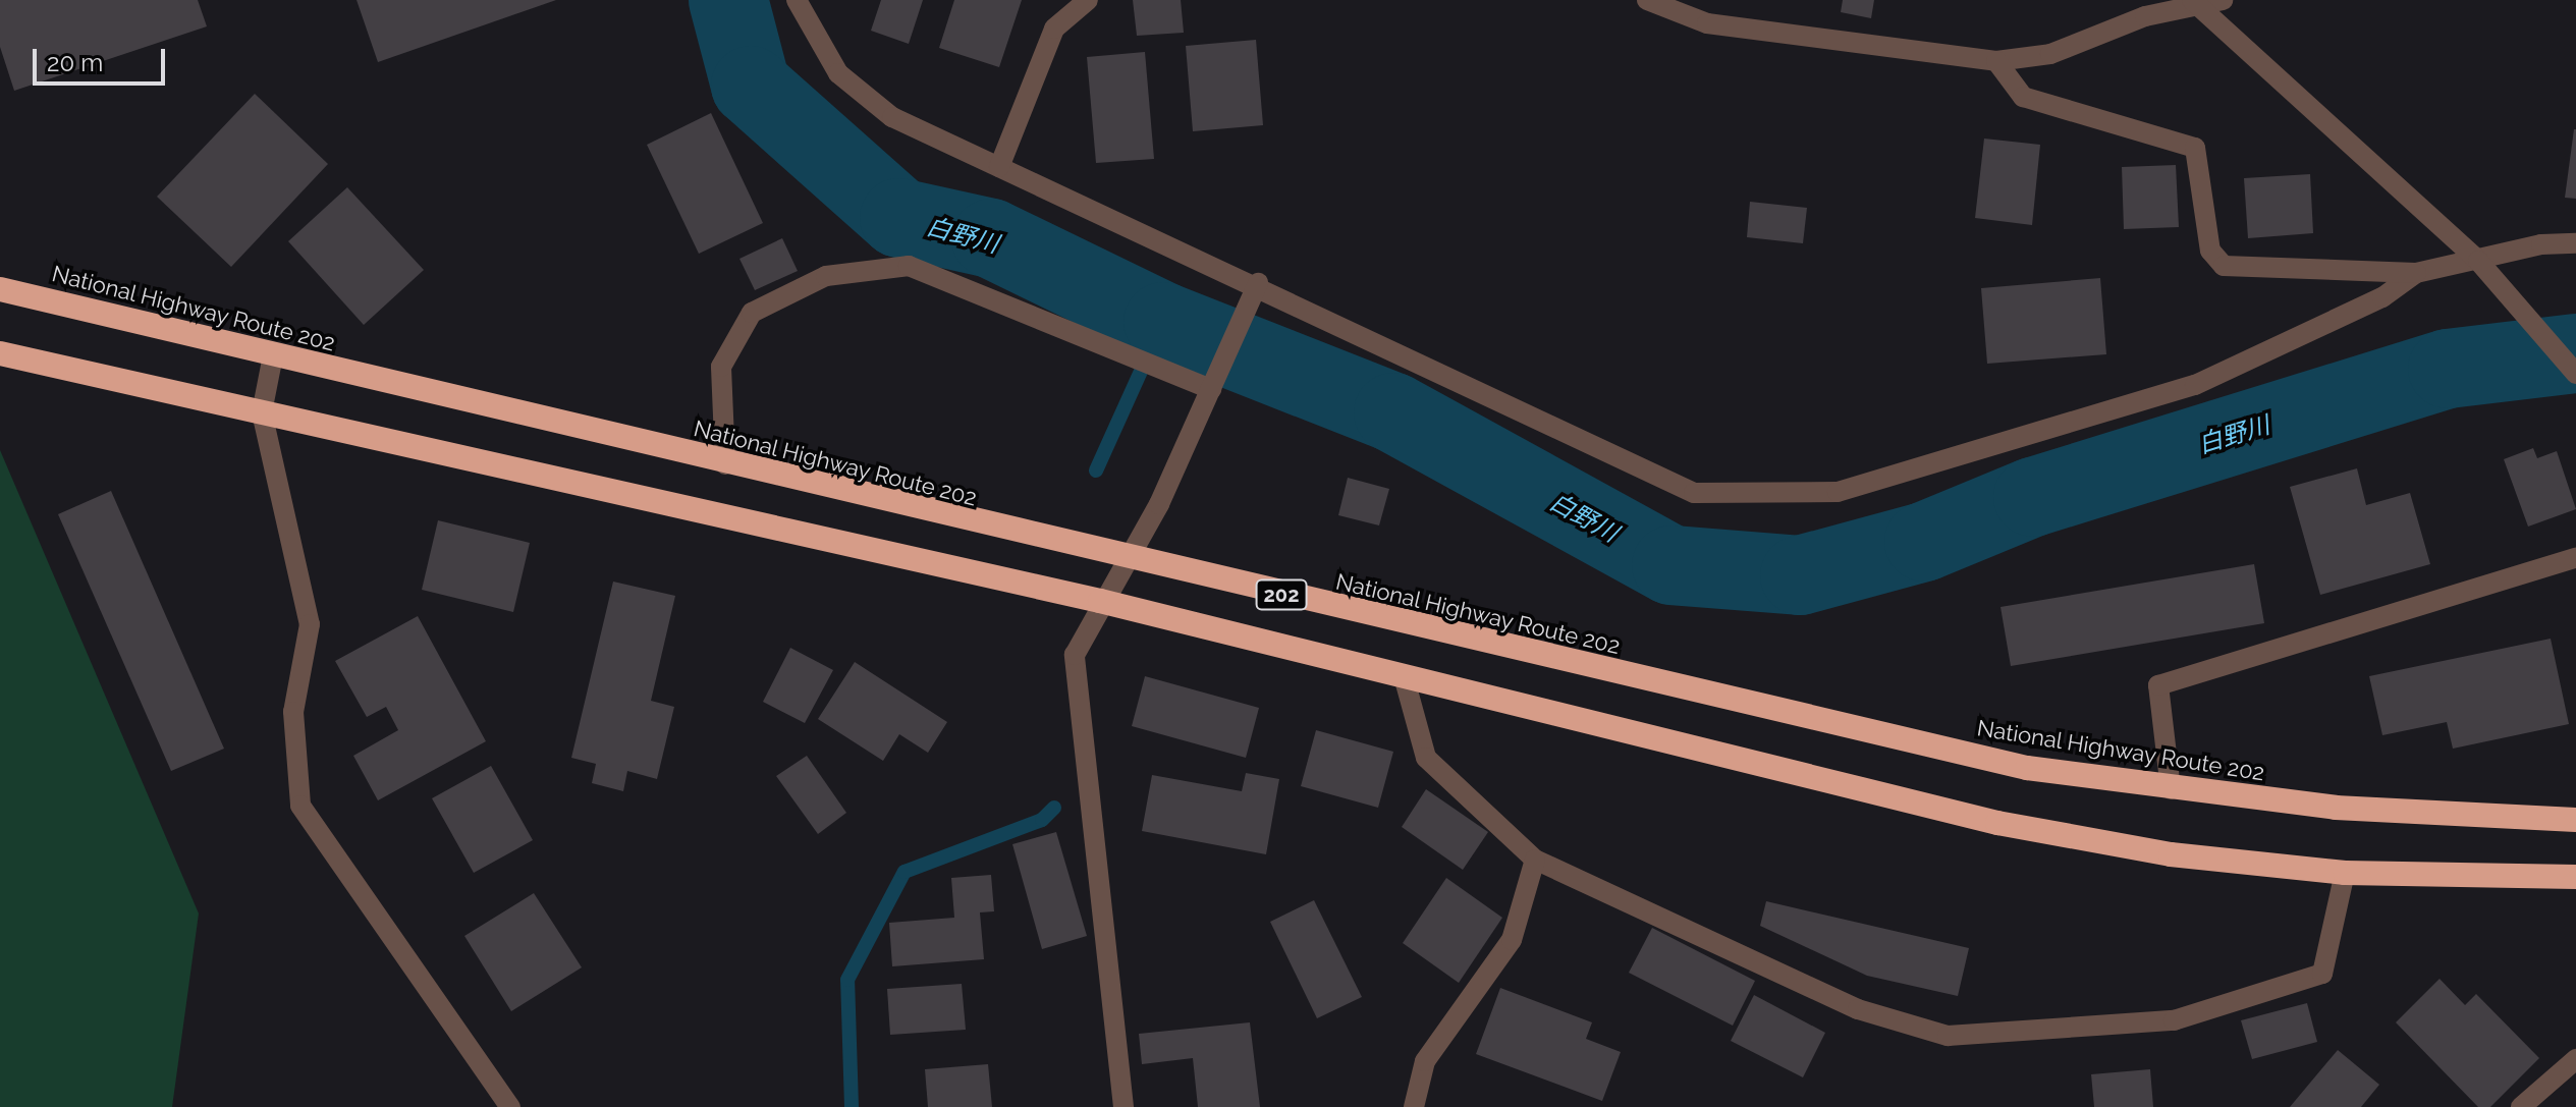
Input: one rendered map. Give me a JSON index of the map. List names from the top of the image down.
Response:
{
  "streets": {
    "highway": ["National Highway Route 202", "202"]
  },
  "water": ["白野川"],
  "scale_bar": "20 m"
}
